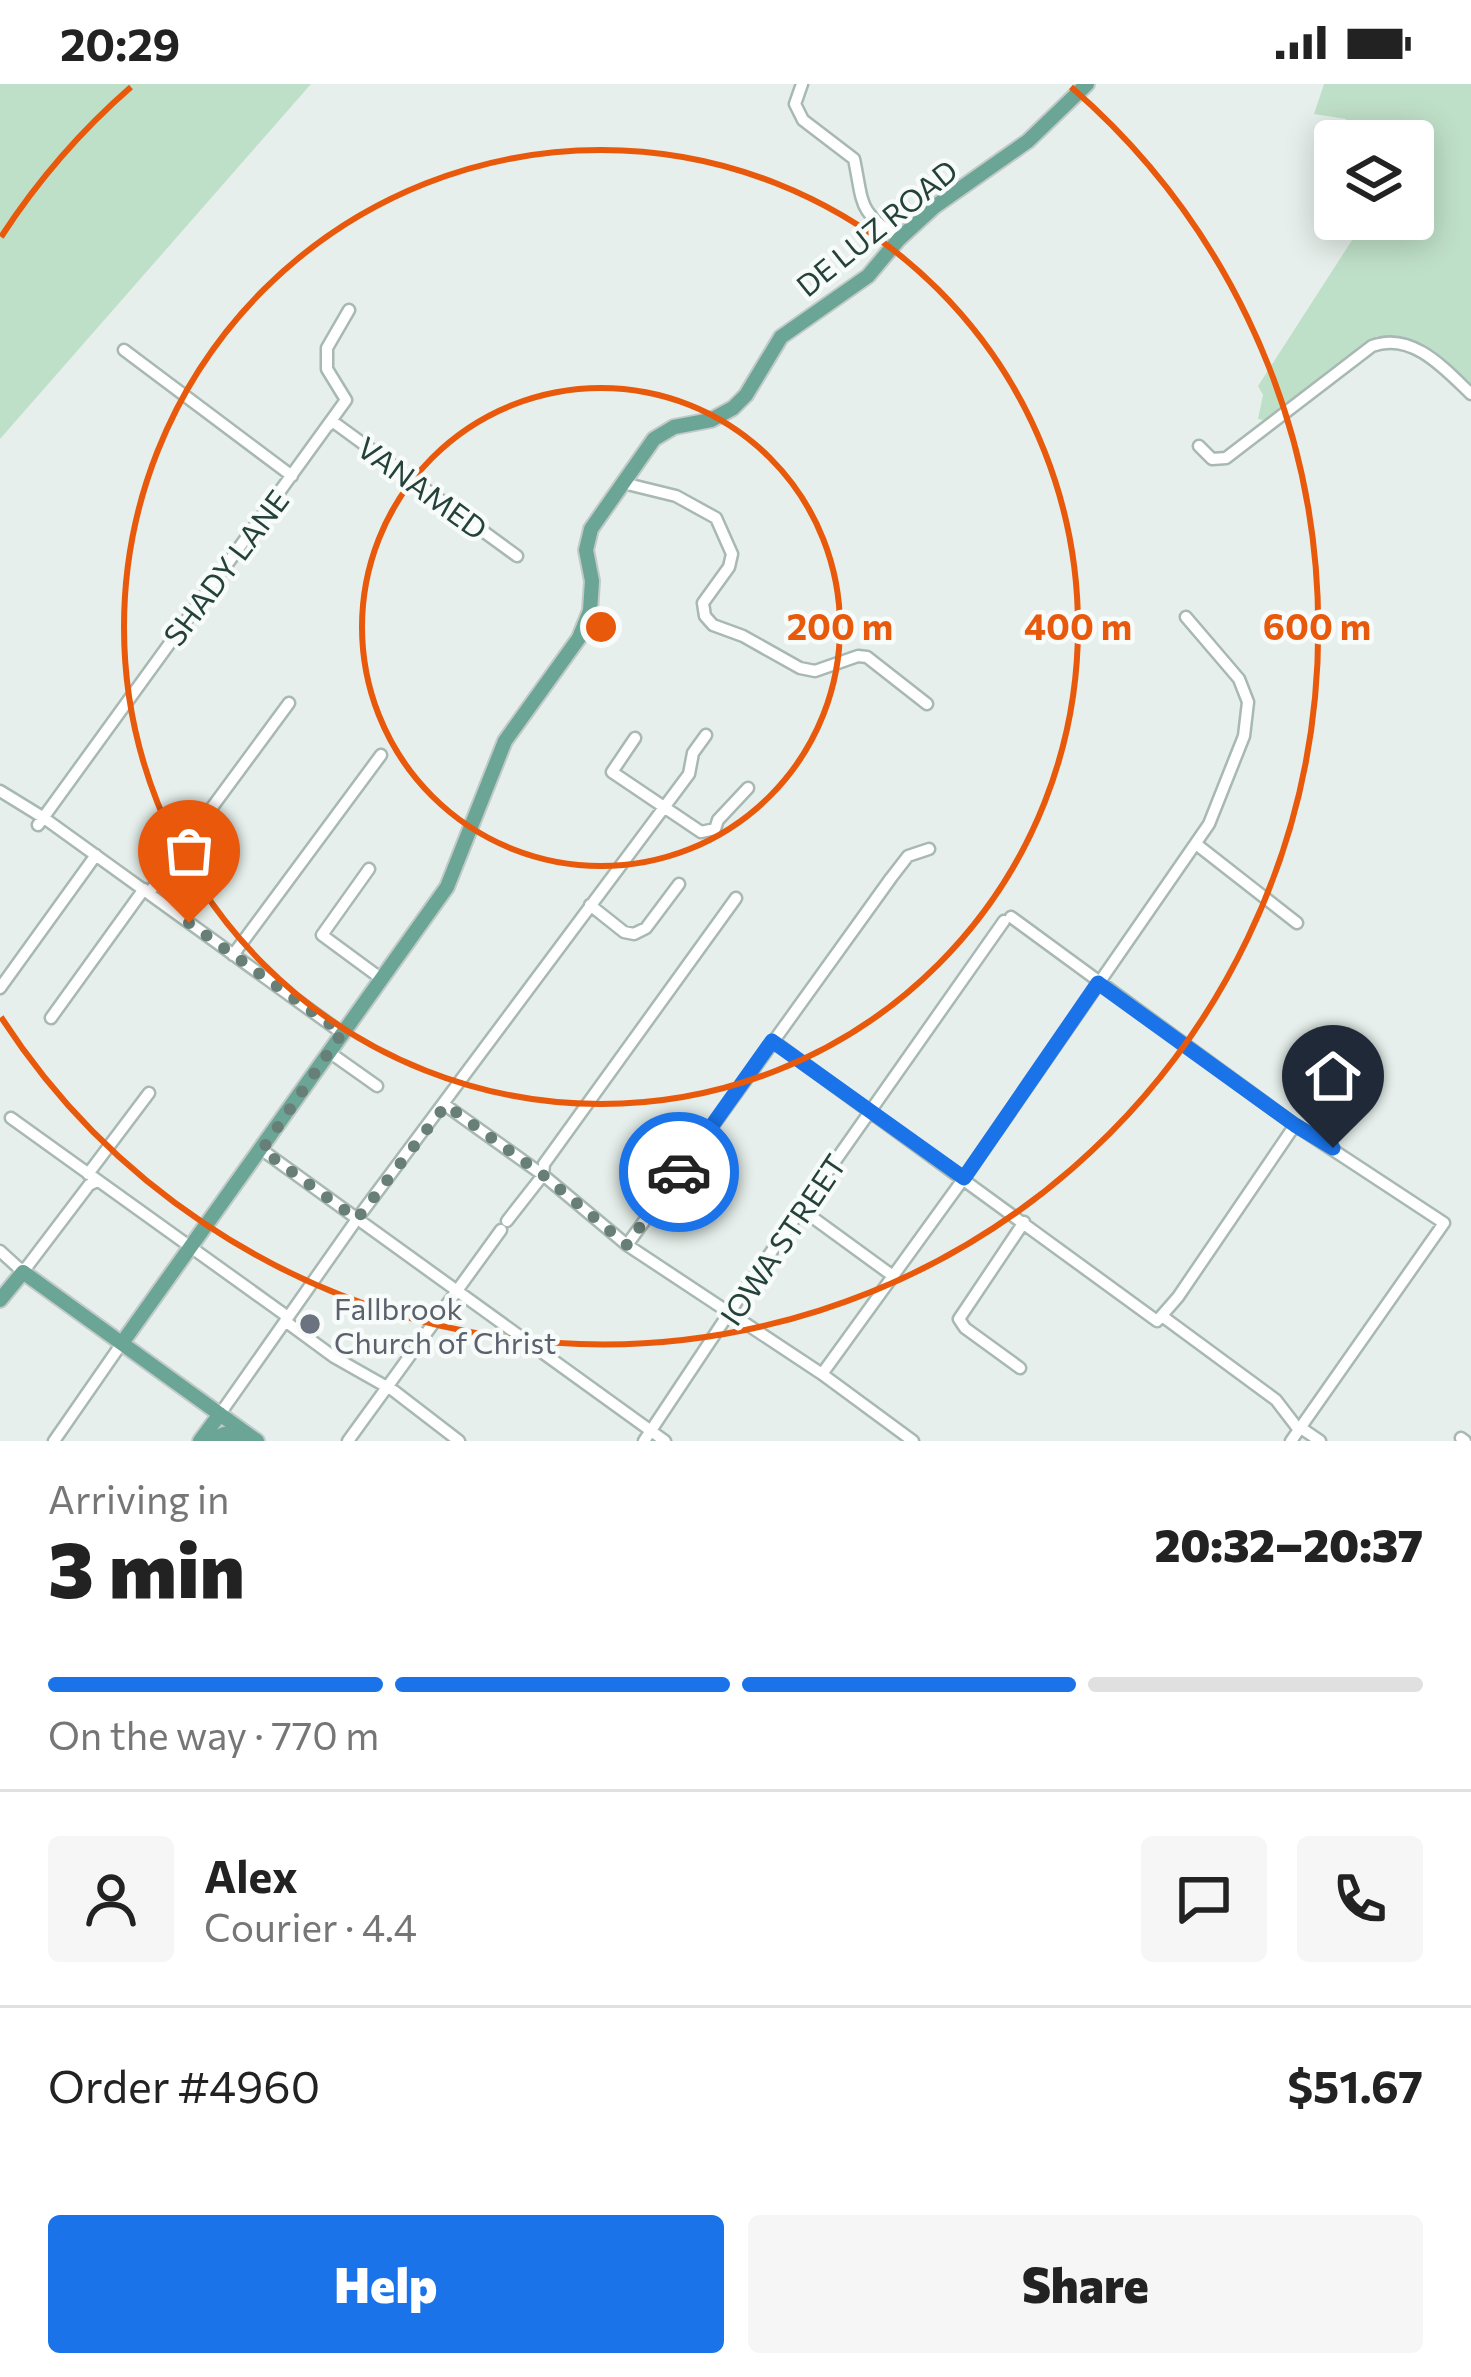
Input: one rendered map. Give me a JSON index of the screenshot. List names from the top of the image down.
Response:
{
  "streets": {
    "main road": ["DE LUZ ROAD"],
    "street": ["VANAMED", "SHADY LANE", "IOWA STREET"]
  },
  "crossings": [
    ["VANAMED", "SHADY LANE"]
  ],
  "places": ["Fallbrook Church of Christ"],
  "page": {
    "status": "20:29",
    "heading": ["3 min", "Arriving in", "20:32–20:37"],
    "panel": [
      "Alex",
      "Courier · 4.4",
      "Order #4960",
      "$51.67"
    ],
    "bar": "On the way · 770 m",
    "buttons": ["Help", "Share"]
  },
  "rings": ["200 m", "400 m", "600 m"]
}
